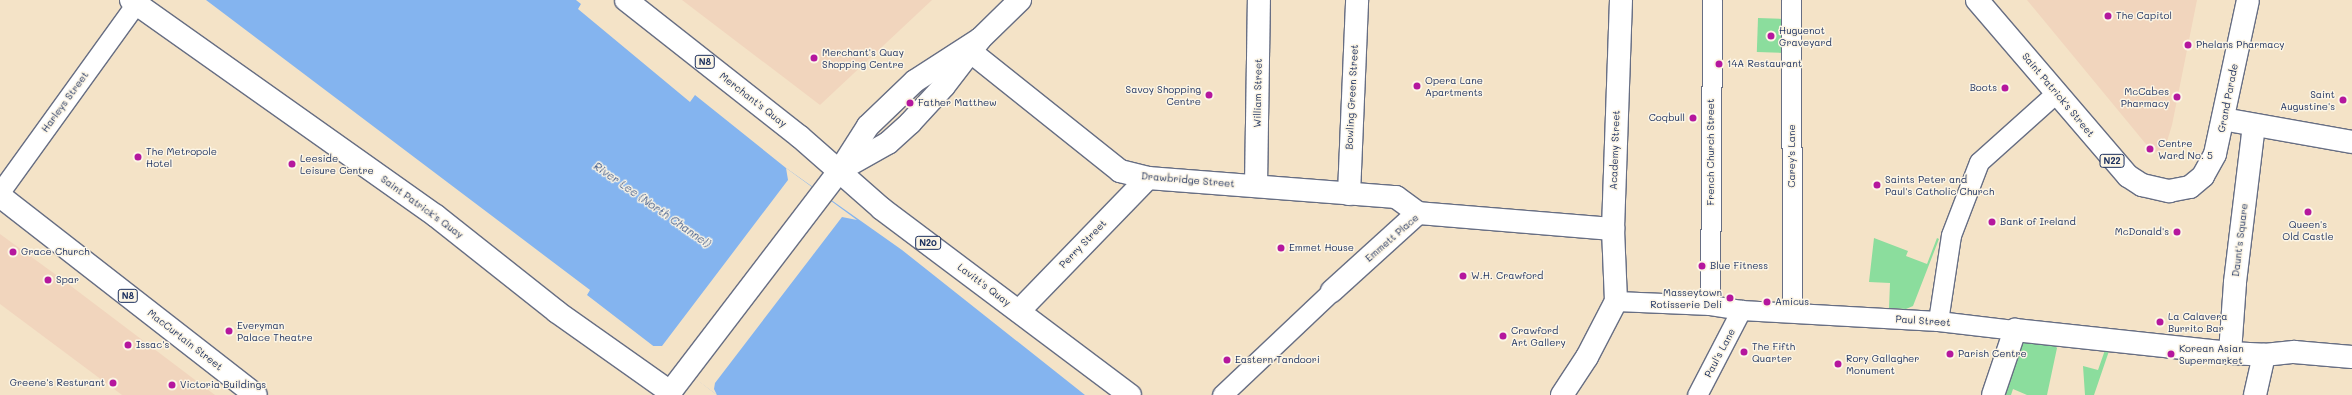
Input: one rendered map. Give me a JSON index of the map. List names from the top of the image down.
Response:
{
  "streets": {
    "main road": [
      "N8",
      "William Street",
      "Saint Patrick's Street",
      "Bowling Green Street",
      "Grand Parade",
      "Merchant's Quay",
      "Academy Street",
      "N22",
      "Drawbridge Street",
      "Saint Patrick's Quay",
      "Emmett Place",
      "Daunt's Square",
      "N20",
      "Perry Street",
      "Lavitt's Quay",
      "Paul Street",
      "MacCurtain Street"
    ],
    "street": [
      "Harleys Street",
      "French Church Street",
      "Carey's Lane",
      "Paul's Lane"
    ]
  },
  "crossings": [
    ["William Street", "Drawbridge Street"],
    ["Saint Patrick's Street", "Grand Parade"],
    ["Bowling Green Street", "Drawbridge Street"],
    ["Merchant's Quay", "Lavitt's Quay"],
    ["Harleys Street", "Saint Patrick's Quay"],
    ["Academy Street", "Emmett Place"],
    ["Academy Street", "Paul Street"],
    ["French Church Street", "Paul Street"],
    ["Carey's Lane", "Paul Street"],
    ["Drawbridge Street", "Emmett Place"],
    ["Drawbridge Street", "Perry Street"],
    ["Daunt's Square", "Paul Street"],
    ["Perry Street", "Lavitt's Quay"],
    ["Paul Street", "Paul's Lane"]
  ],
  "water": ["River Lee (North Channel)"],
  "places": [
    "The Capitol",
    "Huguenot Graveyard",
    "Phelans Pharmacy",
    "Merchant's Quay Shopping Centre",
    "14A Restaurant",
    "Opera Lane Apartments",
    "Boots",
    "Savoy Shopping Centre",
    "McCabes Pharmacy",
    "Saint Augustine's",
    "Father Matthew",
    "Coqbull",
    "Centre Ward No. 5",
    "The Metropole Hotel",
    "Leeside Leisure Centre",
    "Saints Peter and Paul's Catholic Church",
    "Queen's Old Castle",
    "Bank of Ireland",
    "McDonald's",
    "Emmet House",
    "Grace Church",
    "Blue Fitness",
    "W.H. Crawford",
    "Spar",
    "Masseytown Rotisserie Deli",
    "Amicus",
    "La Calavera Burrito Bar",
    "Everyman Palace Theatre",
    "Crawford Art Gallery",
    "Issac's",
    "The Fifth Quarter",
    "Parish Centre",
    "Korean Asian Supermarket",
    "Eastern Tandoori",
    "Rory Gallagher Monument",
    "Greene's Resturant",
    "Victoria Buildings"
  ]
}
